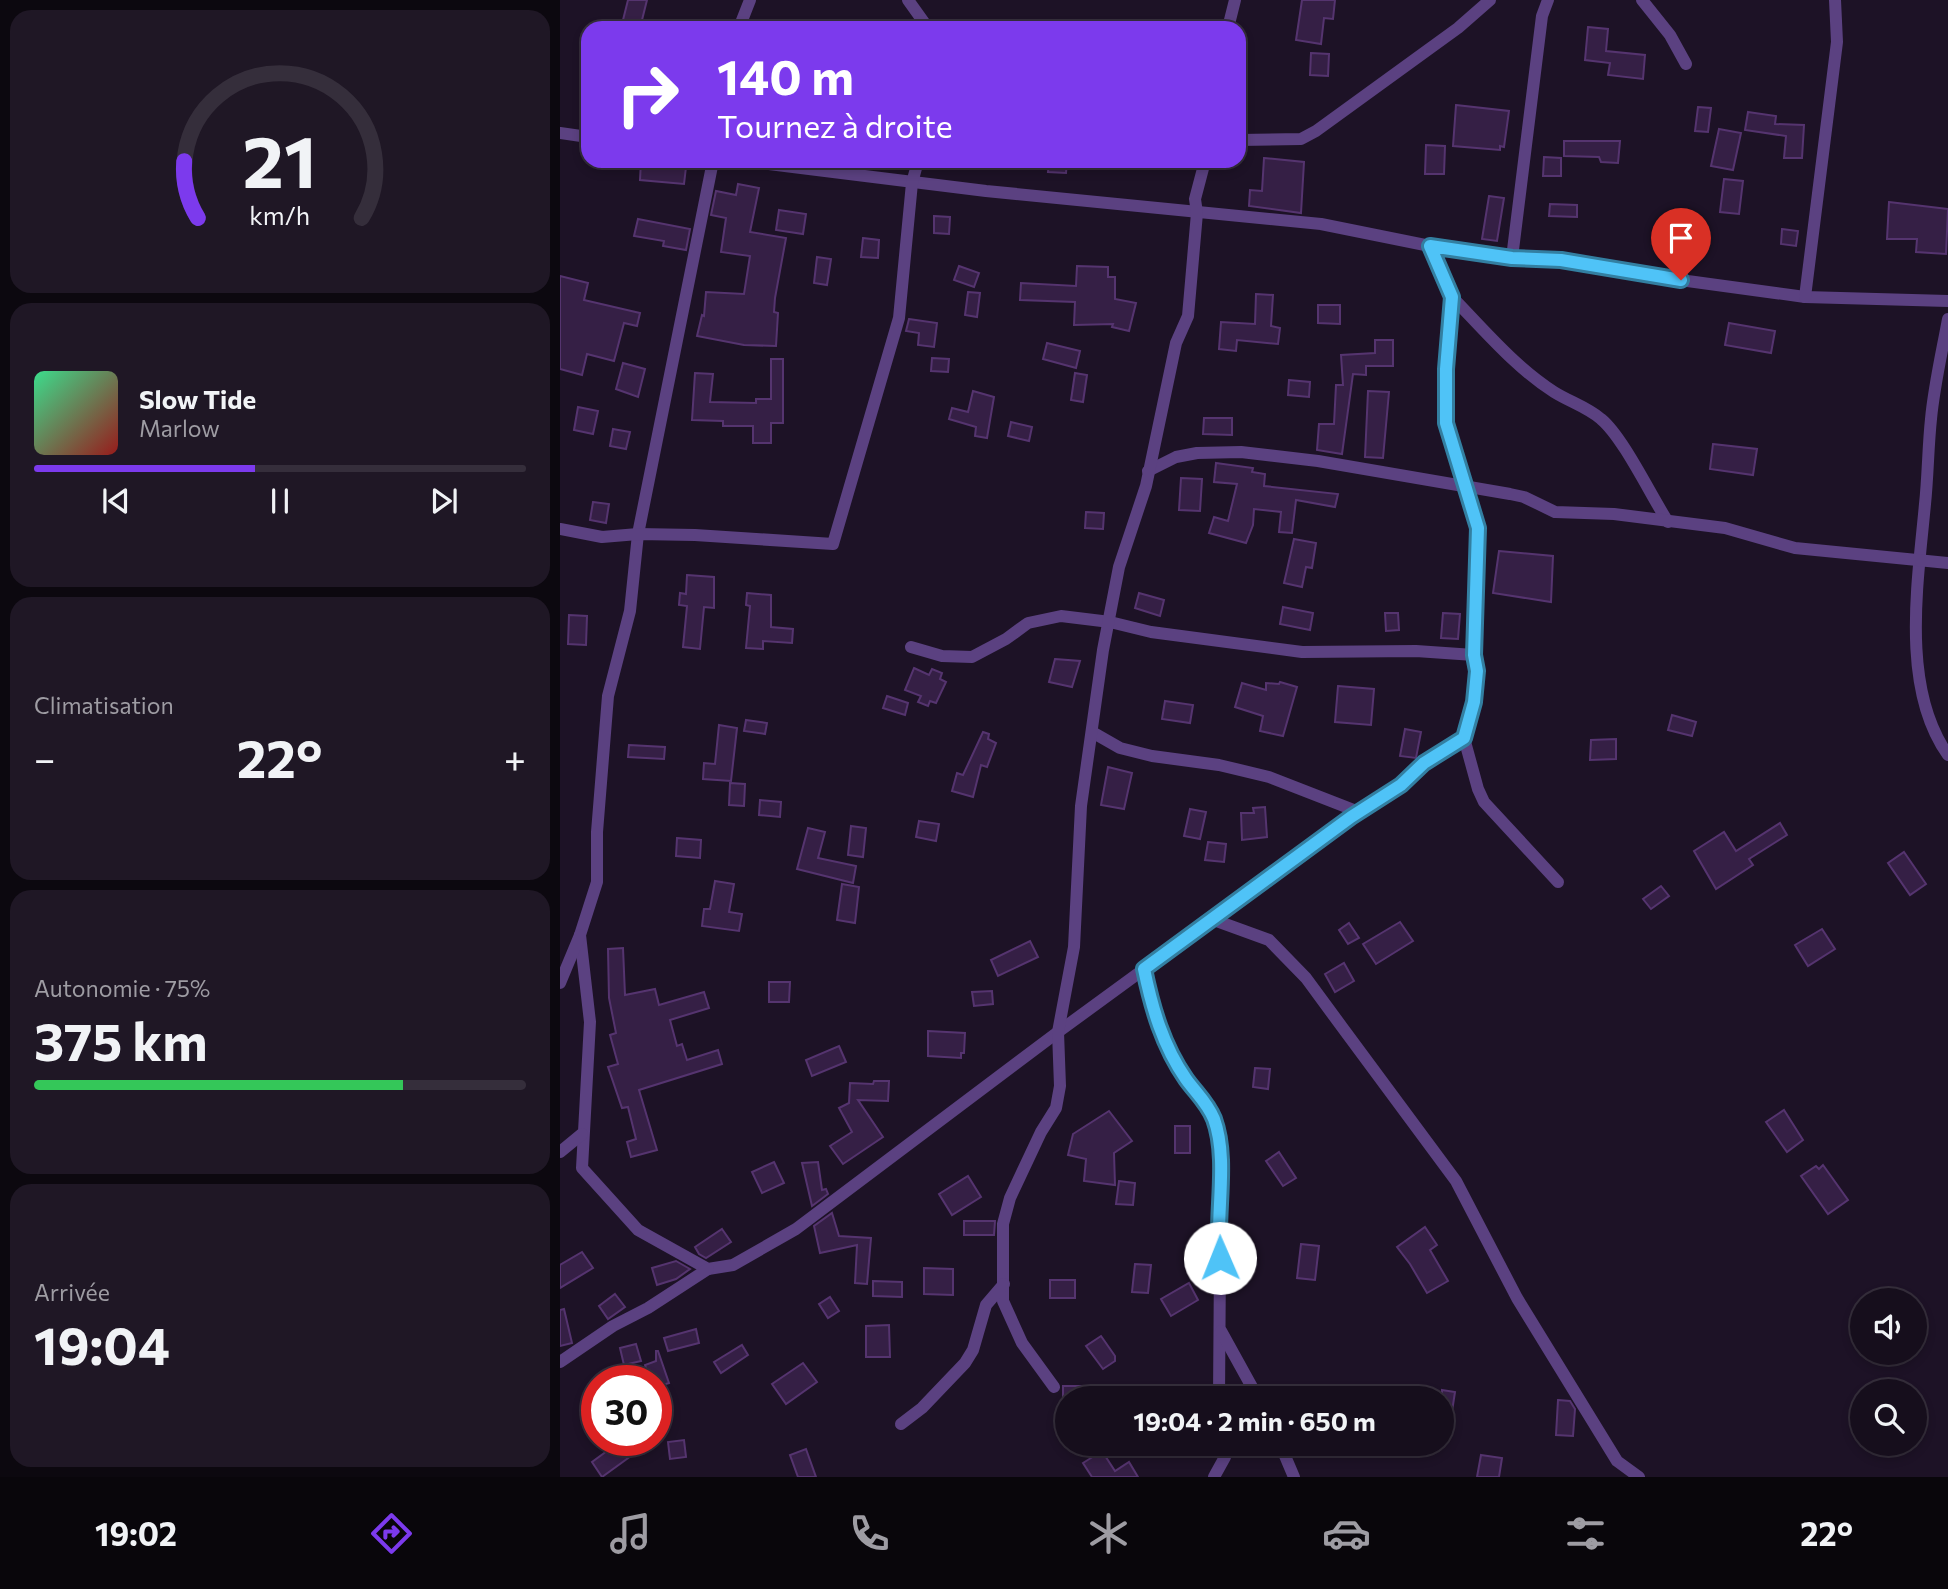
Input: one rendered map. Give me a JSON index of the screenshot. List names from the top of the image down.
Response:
{
  "page": {
    "turn": ["140 m", "Tournez à droite"],
    "song": ["Slow Tide", "Marlow"],
    "tile": [
      "Climatisation",
      ["Autonomie · 75%", "375 km"],
      ["Arrivée", "19:04"]
    ],
    "heat": ["−", "22°", "+"],
    "limit": "30",
    "trip": "19:04 · 2 min · 650 m",
    "tabs": ["19:02", "22°"],
    "gauge": ["21", "km/h"]
  }
}
